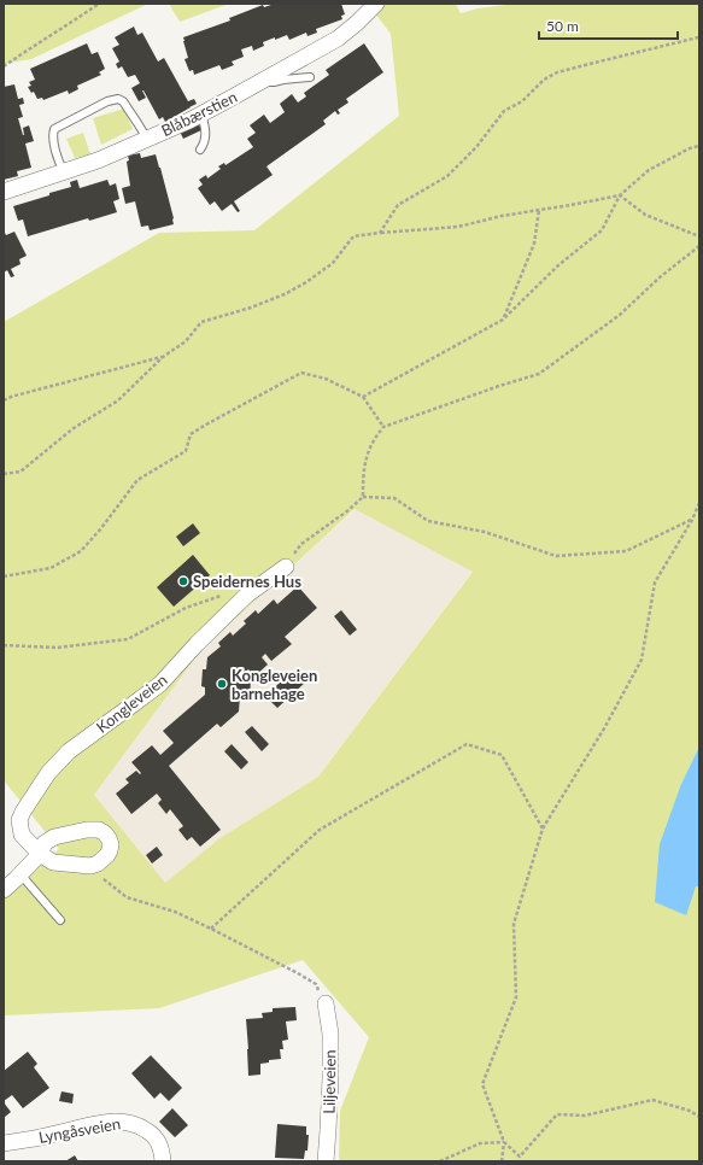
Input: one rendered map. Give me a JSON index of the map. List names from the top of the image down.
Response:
{
  "streets": {
    "street": [
      "Blåbærstien",
      "Kongleveien",
      "Liljeveien",
      "Lyngåsveien"
    ]
  },
  "places": ["Speidernes Hus", "Kongleveien barnehage"],
  "scale_bar": "50 m"
}
